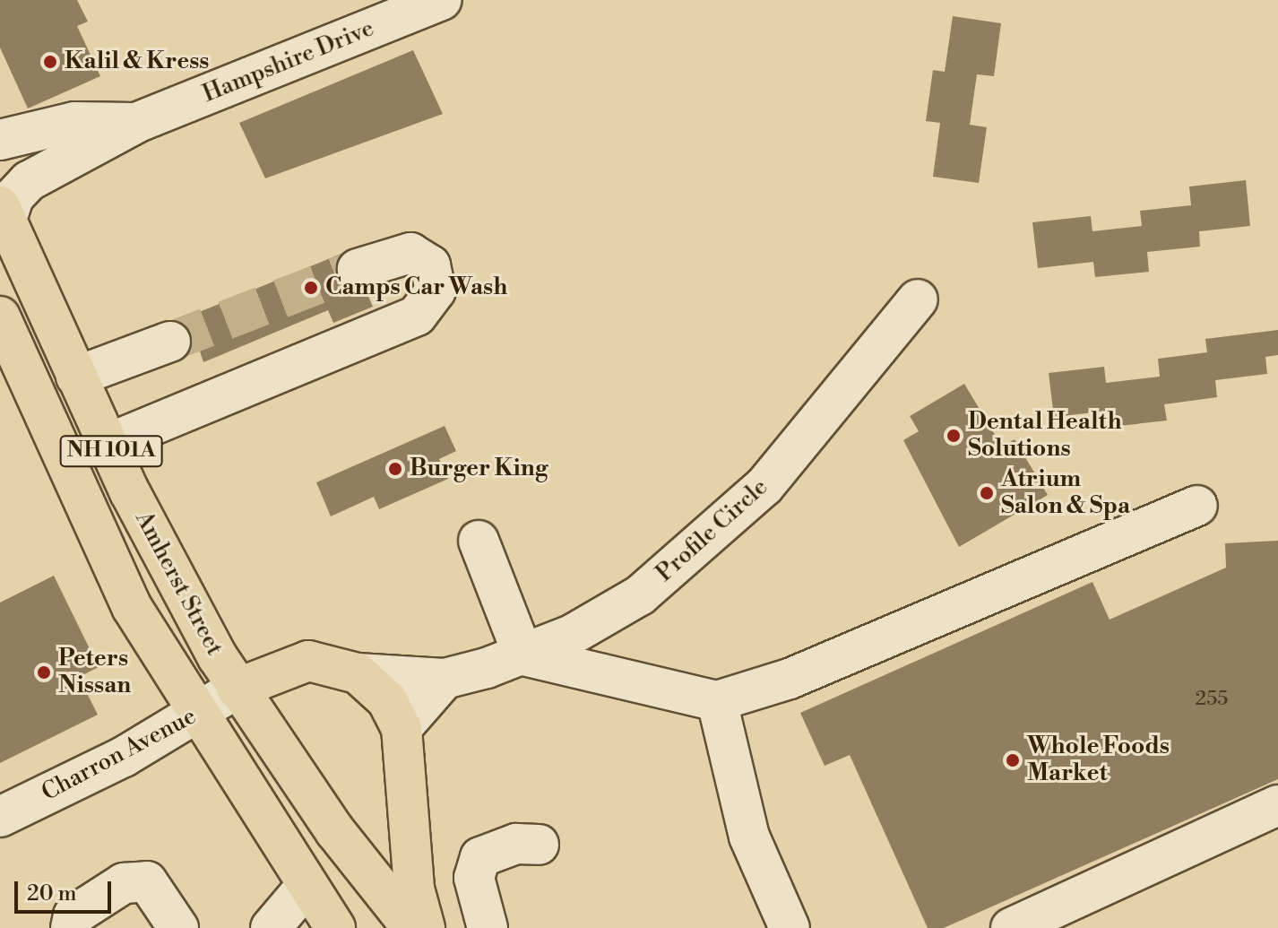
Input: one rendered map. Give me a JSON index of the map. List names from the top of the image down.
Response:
{
  "streets": {
    "highway": ["NH 101A", "Amherst Street"],
    "street": ["Hampshire Drive", "Profile Circle", "Charron Avenue"]
  },
  "crossings": [
    ["Hampshire Drive", "Amherst Street"],
    ["NH 101A", "Charron Avenue"],
    ["Amherst Street", "Charron Avenue"]
  ],
  "places": [
    "Kalil & Kress",
    "Camps Car Wash",
    "Dental Health Solutions",
    "Burger King",
    "Atrium Salon & Spa",
    "Peters Nissan",
    "Whole Foods Market"
  ],
  "house_numbers": ["255"],
  "scale_bar": "20 m"
}
